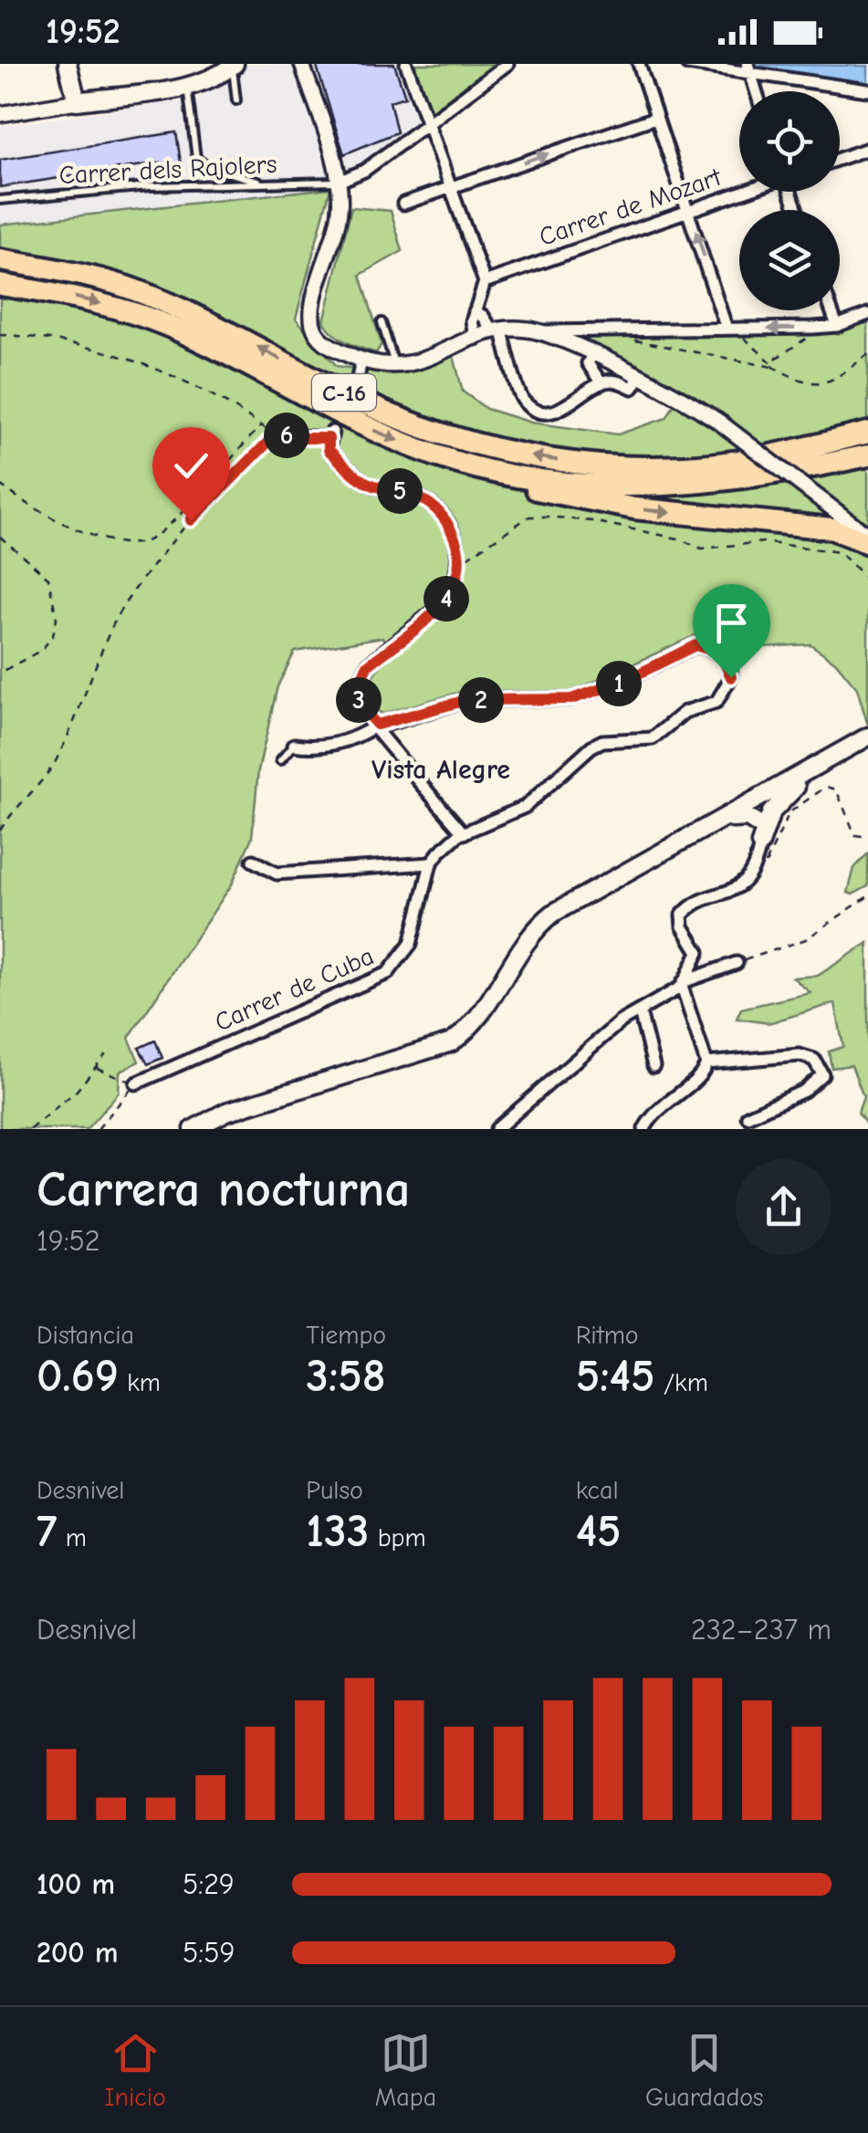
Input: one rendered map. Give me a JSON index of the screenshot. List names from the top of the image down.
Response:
{
  "streets": {
    "highway": ["C-16"],
    "street": ["Carrer de Mozart", "Carrer de Cuba"],
    "lane": ["Carrer dels Rajolers"]
  },
  "districts": ["Vista Alegre"],
  "page": {
    "status": "19:52",
    "pins": [
      "6",
      "5",
      "4",
      "1",
      "2",
      "3"
    ],
    "heading": ["Carrera nocturna", "19:52"],
    "stats": [
      ["Distancia", "0.69 km"],
      ["Tiempo", "3:58"],
      ["Ritmo", "5:45 /km"],
      ["Desnivel", "7 m"],
      ["Pulso", "133 bpm"],
      ["kcal", "45"]
    ],
    "chart": ["Desnivel", "232–237 m"],
    "list": [
      {
        "name": "100 m",
        "note": "5:29"
      },
      {
        "name": "200 m",
        "note": "5:59"
      }
    ],
    "tabs": ["Inicio", "Mapa", "Guardados"]
  }
}
